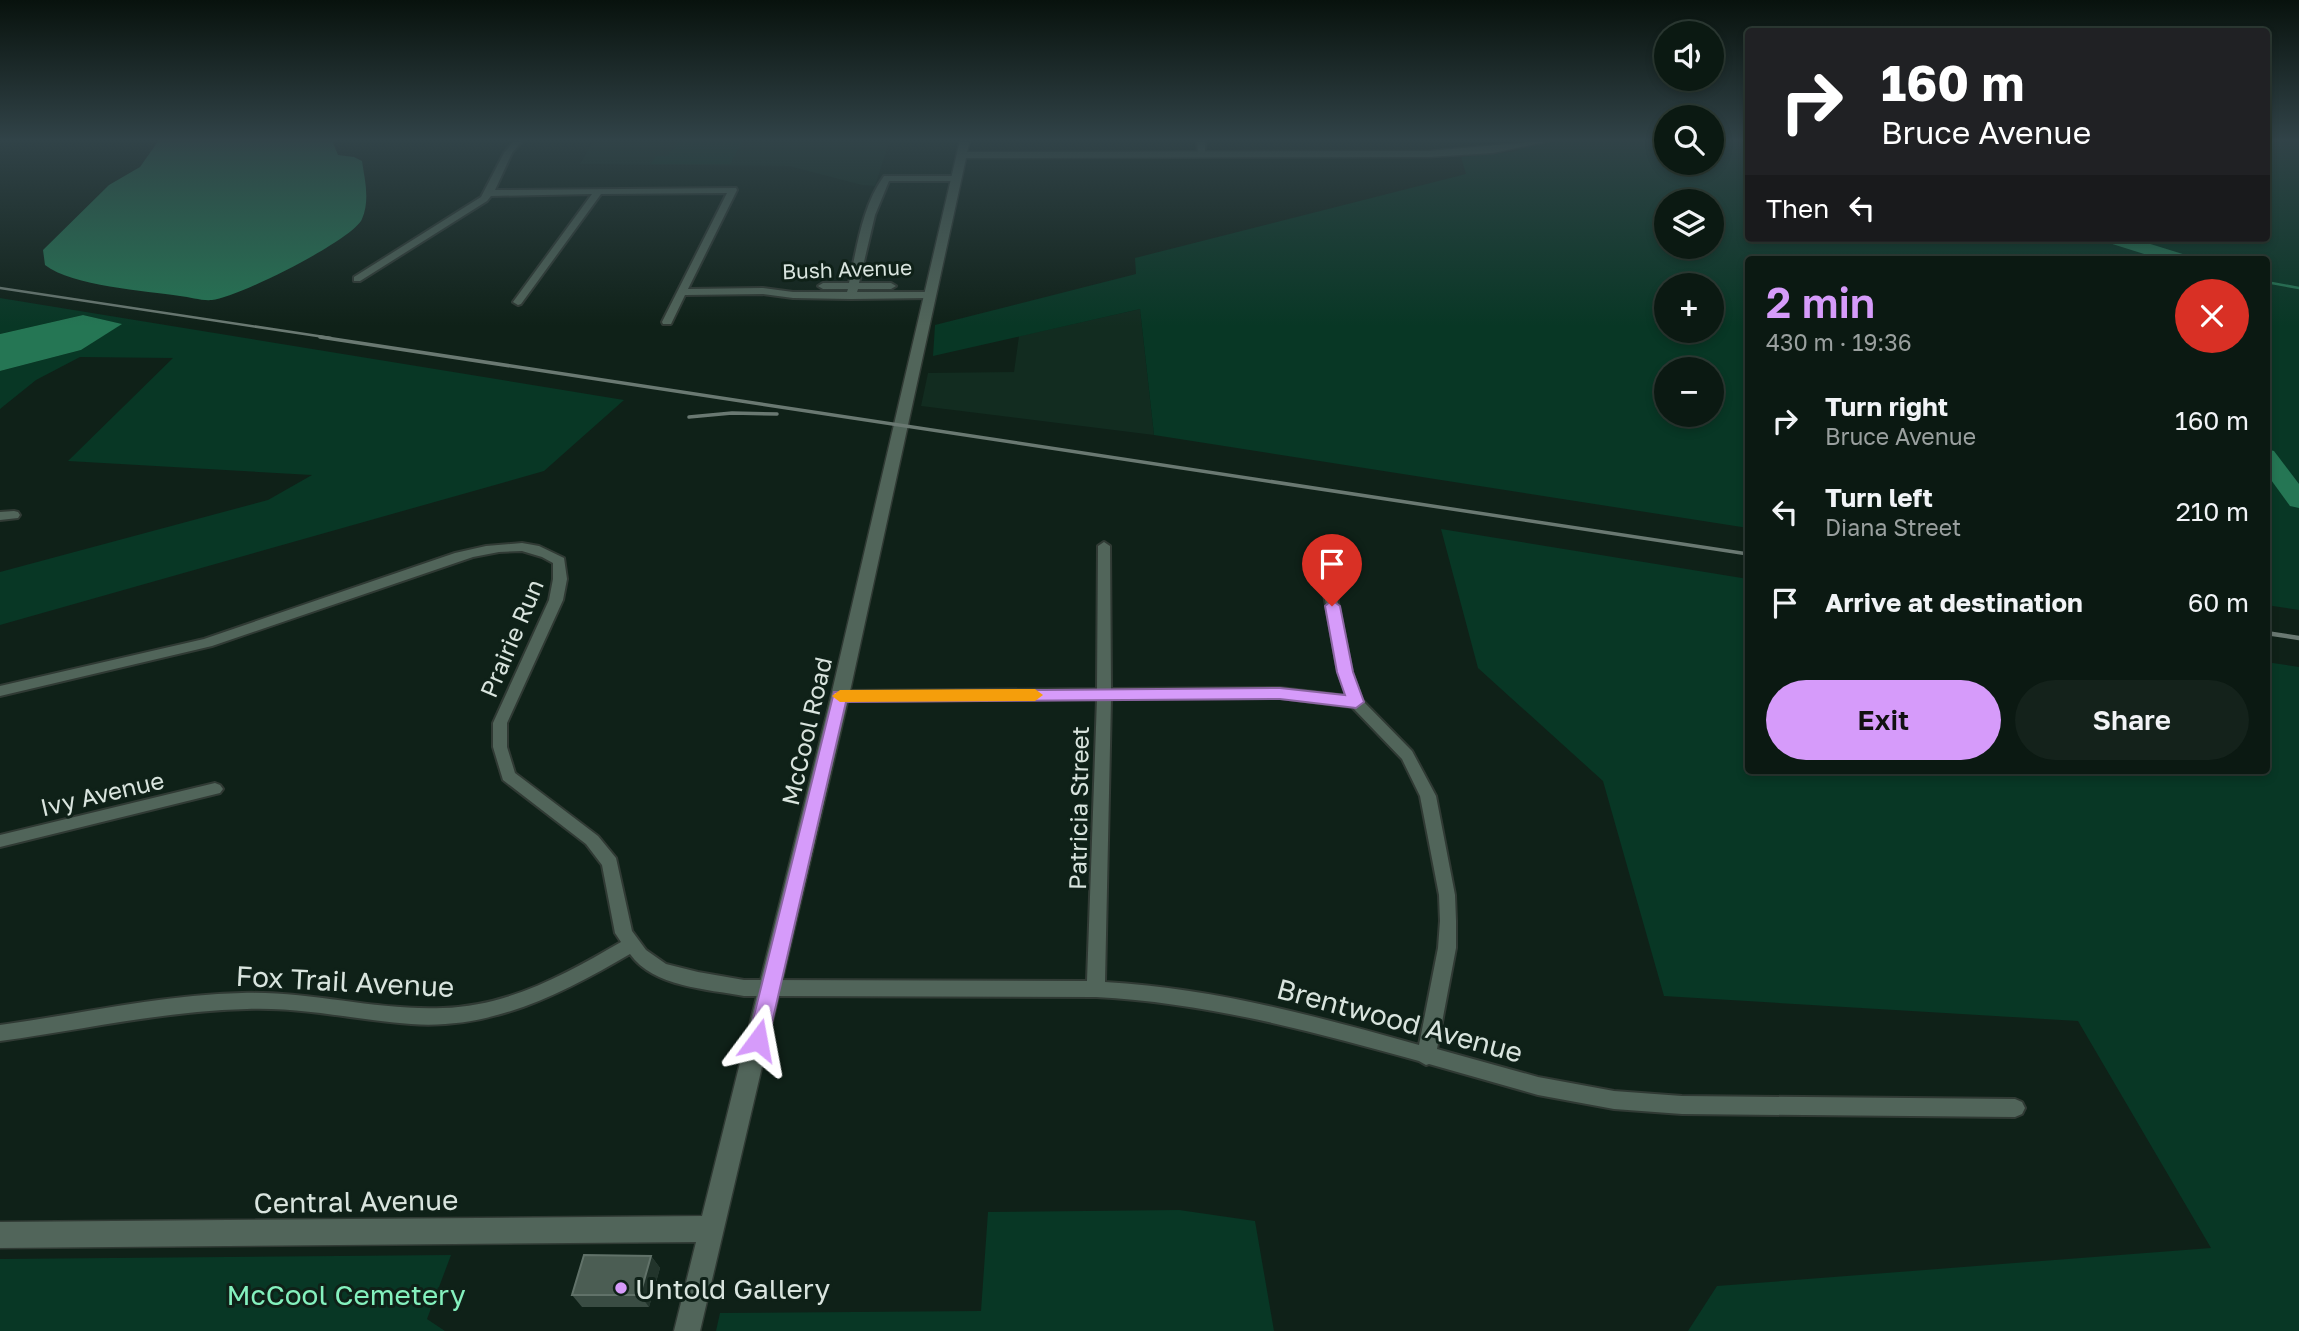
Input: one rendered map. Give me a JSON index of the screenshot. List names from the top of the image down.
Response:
{
  "streets": {
    "street": [
      "Bush Avenue",
      "Prairie Run",
      "McCool Road",
      "Ivy Avenue",
      "Patricia Street",
      "Fox Trail Avenue",
      "Brentwood Avenue",
      "Central Avenue"
    ]
  },
  "crossings": [
    ["Bush Avenue", "McCool Road"],
    ["Prairie Run", "McCool Road"],
    ["Prairie Run", "Fox Trail Avenue"],
    ["Prairie Run", "Brentwood Avenue"],
    ["McCool Road", "Brentwood Avenue"],
    ["McCool Road", "Central Avenue"],
    ["Patricia Street", "Brentwood Avenue"]
  ],
  "parks": ["McCool Cemetery"],
  "places": ["Untold Gallery"],
  "page": {
    "map_buttons": ["+", "−"],
    "turn": ["160 m", "Bruce Avenue"],
    "then": "Then",
    "heading": ["2 min", "430 m · 19:36"],
    "list": [
      {
        "name": "Turn right",
        "note": "Bruce Avenue",
        "value": "160 m"
      },
      {
        "name": "Turn left",
        "note": "Diana Street",
        "value": "210 m"
      },
      {
        "name": "Arrive at destination",
        "value": "60 m"
      }
    ],
    "buttons": ["Exit", "Share"]
  }
}
